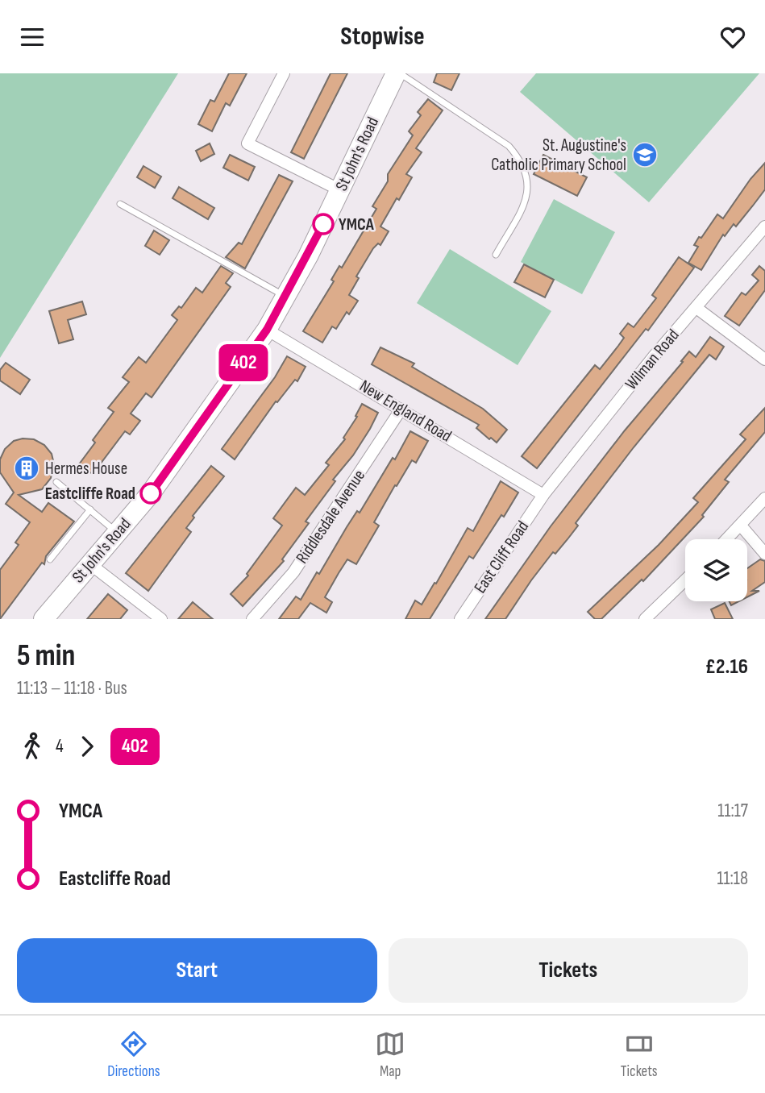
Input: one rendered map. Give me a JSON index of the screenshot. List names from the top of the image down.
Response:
{
  "streets": {
    "highway": ["St John's Road"],
    "street": [
      "Wilman Road",
      "New England Road",
      "Riddlesdale Avenue",
      "East Cliff Road"
    ]
  },
  "crossings": [
    ["St John's Road", "New England Road"],
    ["Wilman Road", "New England Road"],
    ["Wilman Road", "East Cliff Road"],
    ["New England Road", "Riddlesdale Avenue"],
    ["New England Road", "East Cliff Road"]
  ],
  "places": {
    "school or university": ["St. Augustine's Catholic Primary School"],
    "other": ["YMCA", "Eastcliffe Road"],
    "building": ["Hermes House"]
  },
  "lines": ["bus line 402"],
  "page": {
    "header": "Stopwise",
    "on_map": "402",
    "heading": ["5 min", "11:13 – 11:18 · Bus", "£2.16"],
    "legs": ["4", "402"],
    "list": [
      {
        "name": "YMCA",
        "value": "11:17"
      },
      {
        "name": "Eastcliffe Road",
        "value": "11:18"
      }
    ],
    "buttons": ["Start", "Tickets"],
    "tabs": ["Directions", "Map", "Tickets"]
  }
}
